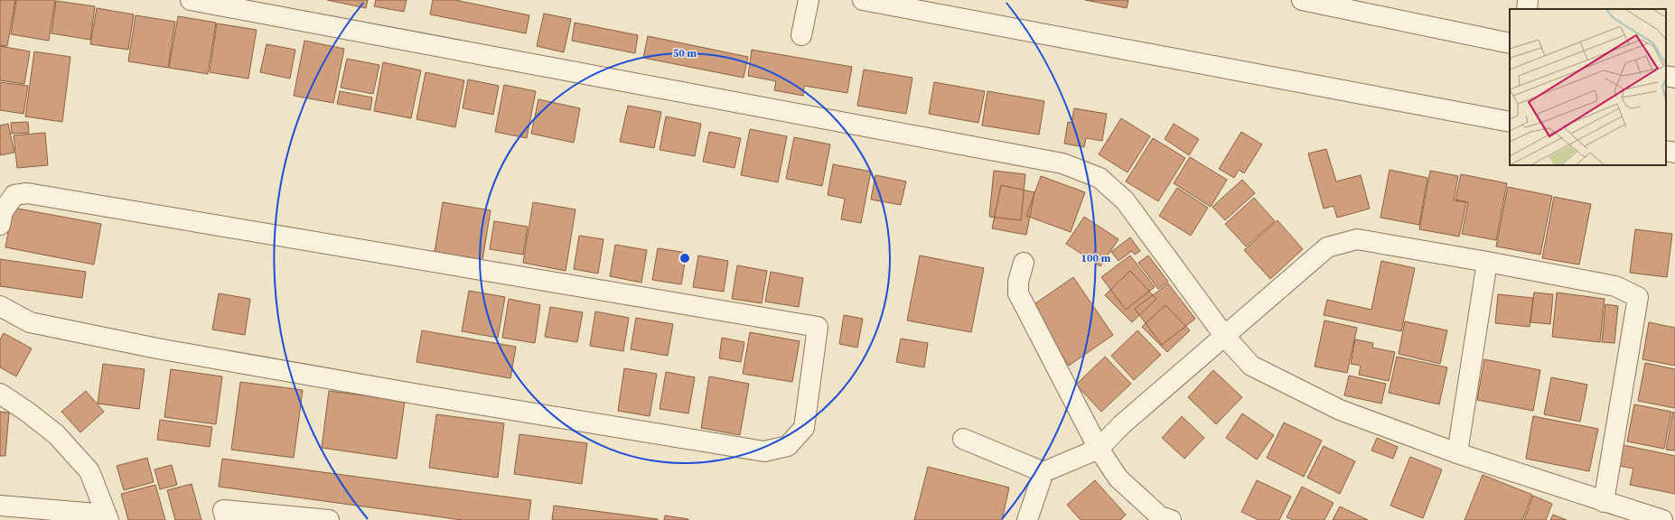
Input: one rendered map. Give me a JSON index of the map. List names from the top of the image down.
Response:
{
  "rings": ["50 m", "100 m"]
}
